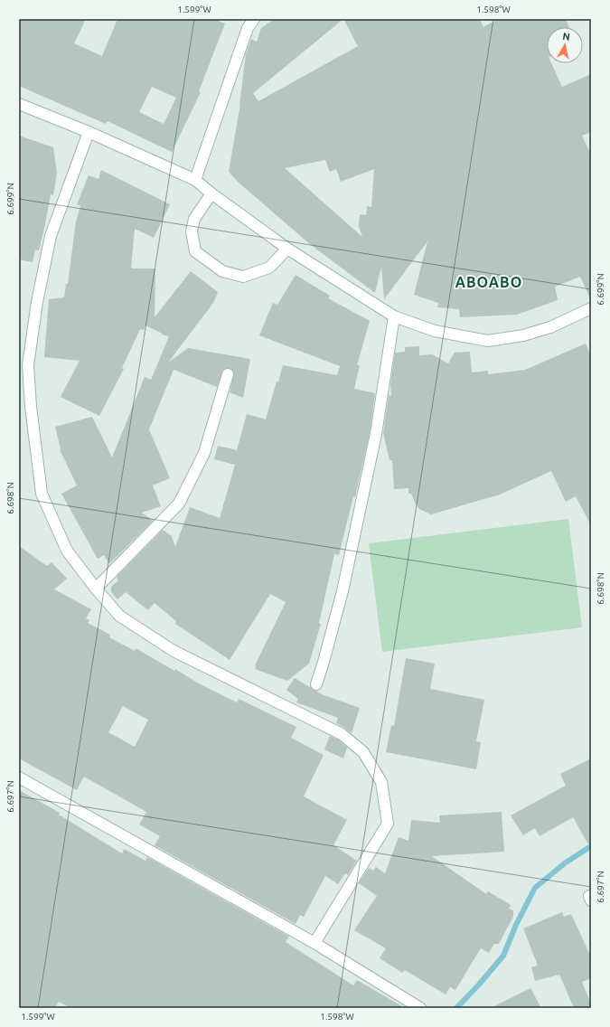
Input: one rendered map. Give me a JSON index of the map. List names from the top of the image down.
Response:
{
  "districts": ["ABOABO"],
  "north": "top",
  "coordinates": [
    "1.599°W",
    "1.598°W",
    "6.699°N",
    "6.698°N",
    "6.697°N"
  ]
}
